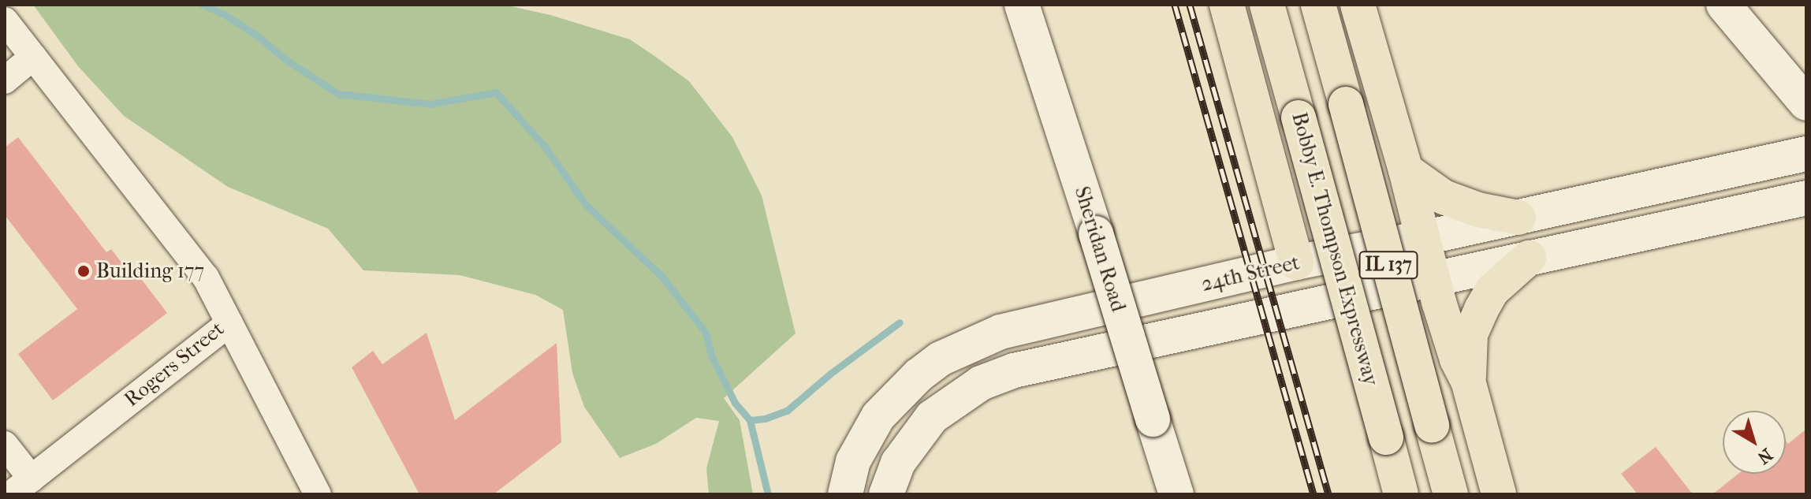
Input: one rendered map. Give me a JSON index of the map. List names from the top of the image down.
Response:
{
  "streets": {
    "highway": ["Bobby E. Thompson Expressway", "IL 137"],
    "street": ["Sheridan Road", "24th Street", "Rogers Street"]
  },
  "places": ["Building 177"],
  "north": "bottom right"
}
